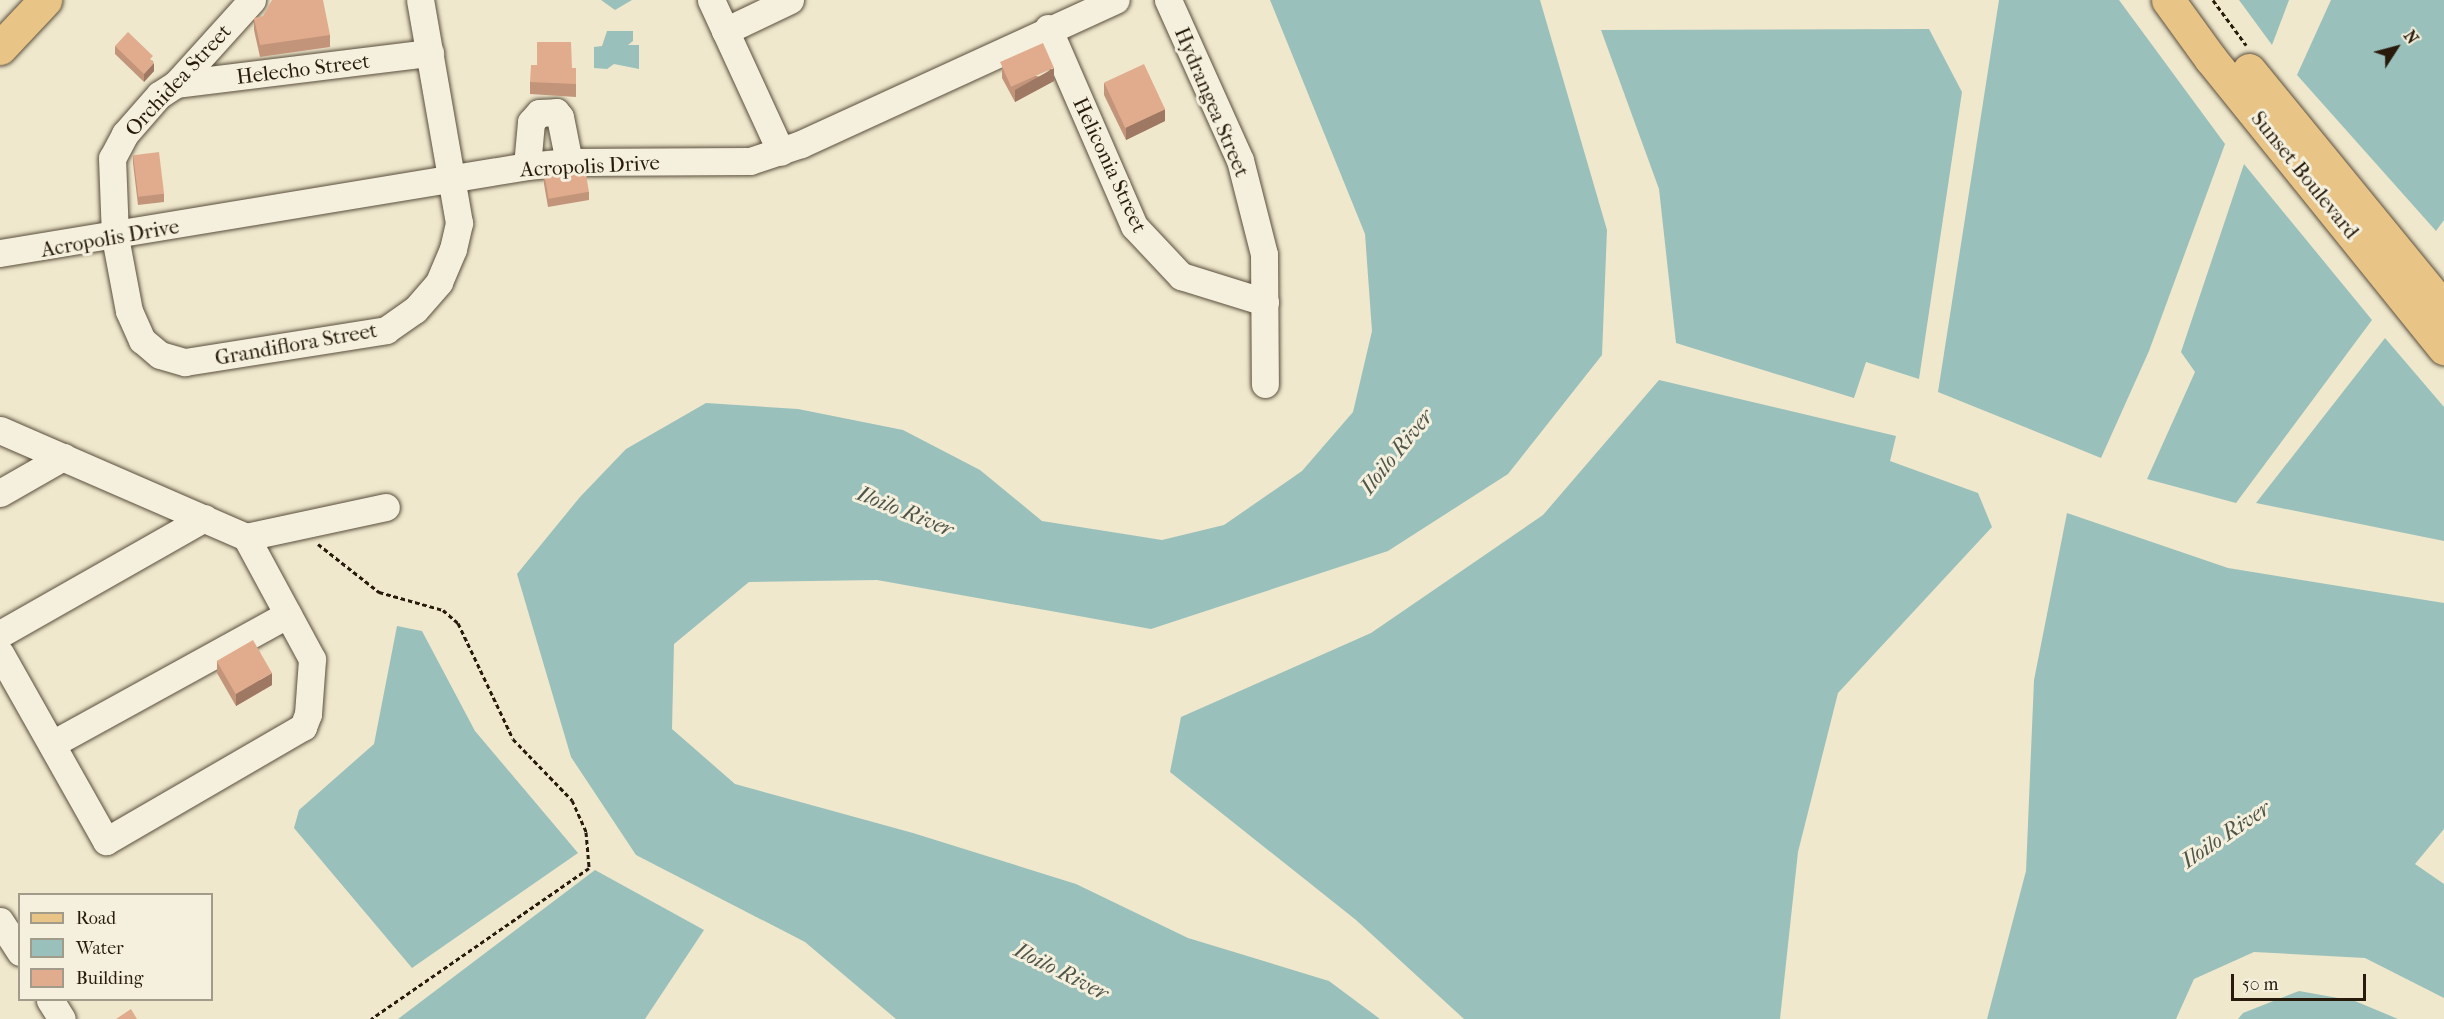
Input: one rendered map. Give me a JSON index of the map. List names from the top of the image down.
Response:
{
  "streets": {
    "main road": ["Sunset Boulevard"],
    "street": [
      "Helecho Street",
      "Orchidea Street",
      "Hydrangea Street",
      "Heliconia Street",
      "Acropolis Drive",
      "Grandiflora Street"
    ]
  },
  "crossings": [
    ["Helecho Street", "Orchidea Street"],
    ["Orchidea Street", "Acropolis Drive"],
    ["Orchidea Street", "Grandiflora Street"],
    ["Hydrangea Street", "Heliconia Street"],
    ["Heliconia Street", "Acropolis Drive"],
    ["Acropolis Drive", "Grandiflora Street"]
  ],
  "water": ["Iloilo River"],
  "legend": ["Road", "Water", "Building"],
  "scale_bar": "50 m",
  "north": "top right"
}
